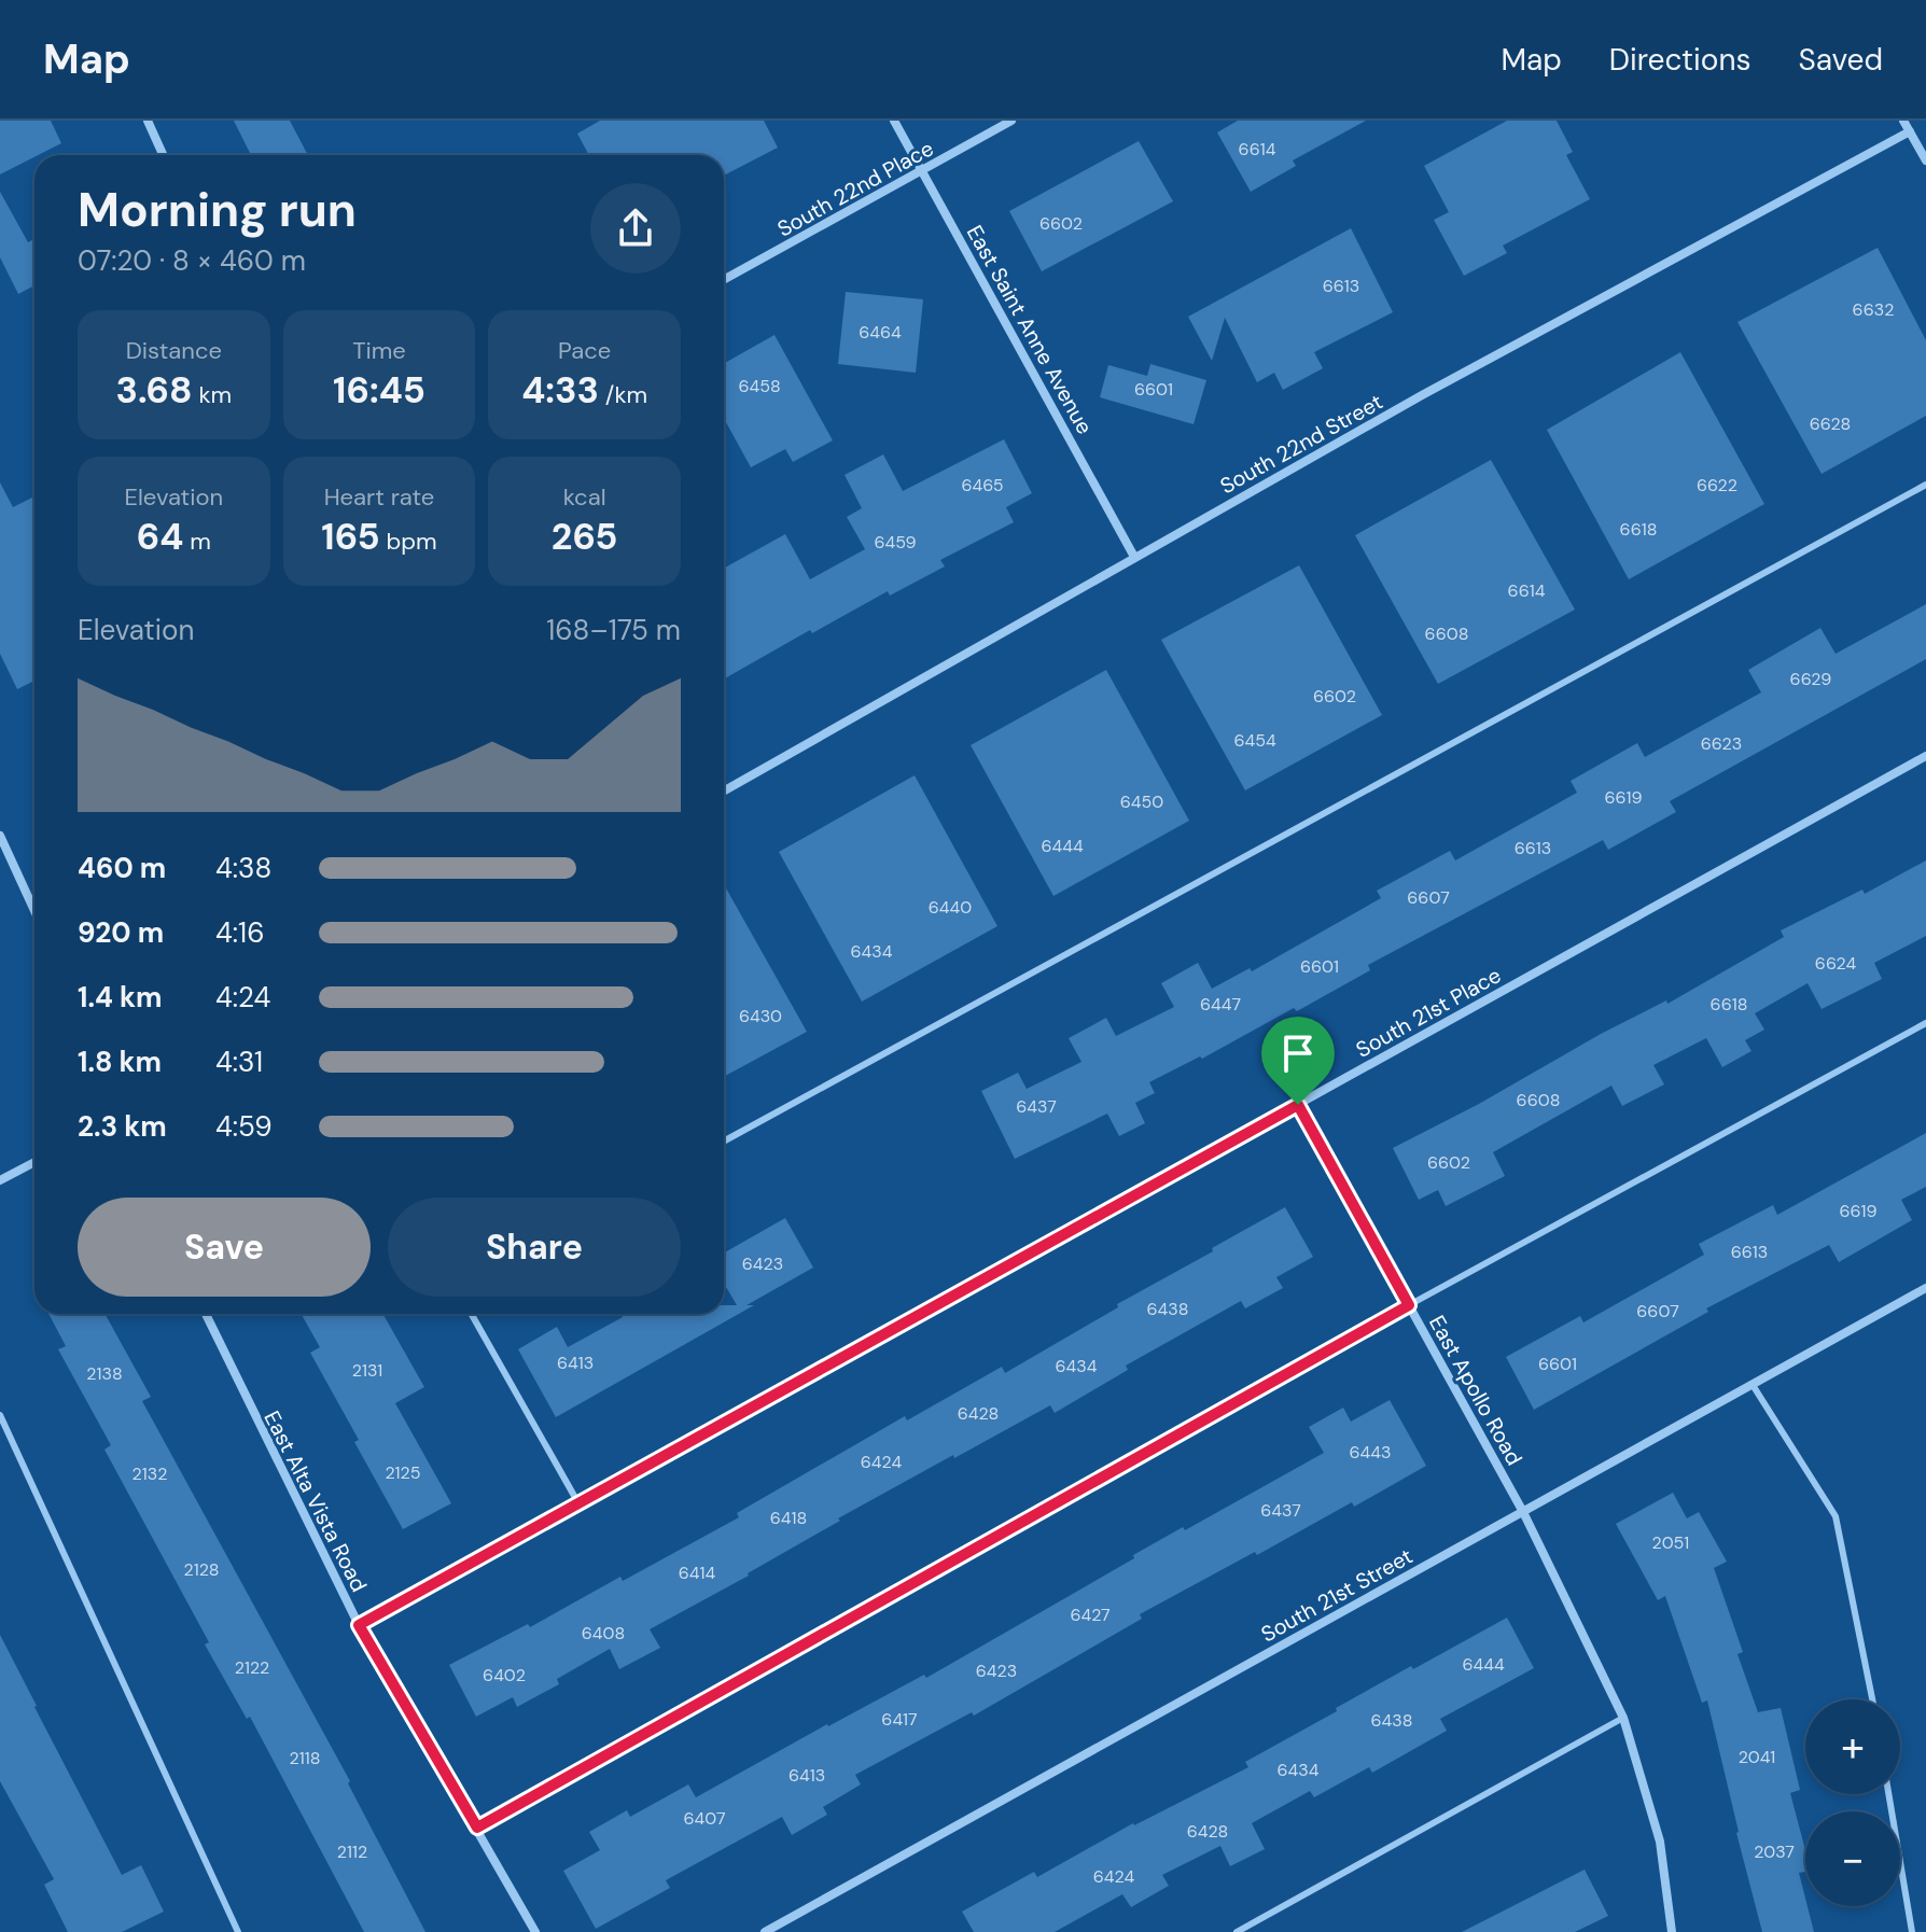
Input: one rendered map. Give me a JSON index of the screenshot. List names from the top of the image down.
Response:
{
  "streets": {
    "street": [
      "South 22nd Place",
      "East Saint Anne Avenue",
      "South 22nd Street",
      "South 21st Place",
      "East Apollo Road",
      "East Alta Vista Road",
      "South 21st Street"
    ]
  },
  "crossings": [
    ["South 22nd Place", "East Saint Anne Avenue"],
    ["East Saint Anne Avenue", "South 22nd Street"],
    ["South 21st Place", "East Apollo Road"],
    ["South 21st Place", "East Alta Vista Road"],
    ["East Apollo Road", "South 21st Street"]
  ],
  "house_numbers": [
    "6614",
    "6602",
    "6613",
    "6632",
    "6464",
    "6458",
    "6601",
    "6628",
    "6465",
    "6622",
    "6618",
    "6459",
    "6614",
    "6608",
    "6629",
    "6602",
    "6454",
    "6623",
    "6619",
    "6450",
    "6444",
    "6613",
    "6607",
    "6440",
    "6434",
    "6624",
    "6601",
    "6447",
    "6618",
    "6430",
    "6608",
    "6437",
    "6602",
    "6619",
    "6613",
    "6423",
    "6438",
    "6607",
    "6413",
    "6601",
    "6434",
    "2131",
    "2138",
    "6428",
    "6443",
    "6424",
    "2125",
    "2132",
    "6437",
    "6418",
    "2051",
    "2128",
    "6414",
    "6427",
    "6408",
    "6444",
    "2122",
    "6423",
    "6402",
    "6417",
    "6438",
    "2041",
    "2118",
    "6434",
    "6413",
    "6407",
    "6428",
    "2112",
    "2037",
    "6424"
  ],
  "page": {
    "header": "Map",
    "nav": ["Map", "Directions", "Saved"],
    "heading": ["Morning run", "07:20 · 8 × 460 m"],
    "stats": [
      ["Distance", "3.68 km"],
      ["Time", "16:45"],
      ["Pace", "4:33 /km"],
      ["Elevation", "64 m"],
      ["Heart rate", "165 bpm"],
      ["kcal", "265"]
    ],
    "chart": ["Elevation", "168–175 m"],
    "list": [
      {
        "name": "460 m",
        "note": "4:38"
      },
      {
        "name": "920 m",
        "note": "4:16"
      },
      {
        "name": "1.4 km",
        "note": "4:24"
      },
      {
        "name": "1.8 km",
        "note": "4:31"
      },
      {
        "name": "2.3 km",
        "note": "4:59"
      }
    ],
    "buttons": ["Save", "Share"],
    "map_buttons": ["+", "−"]
  }
}
